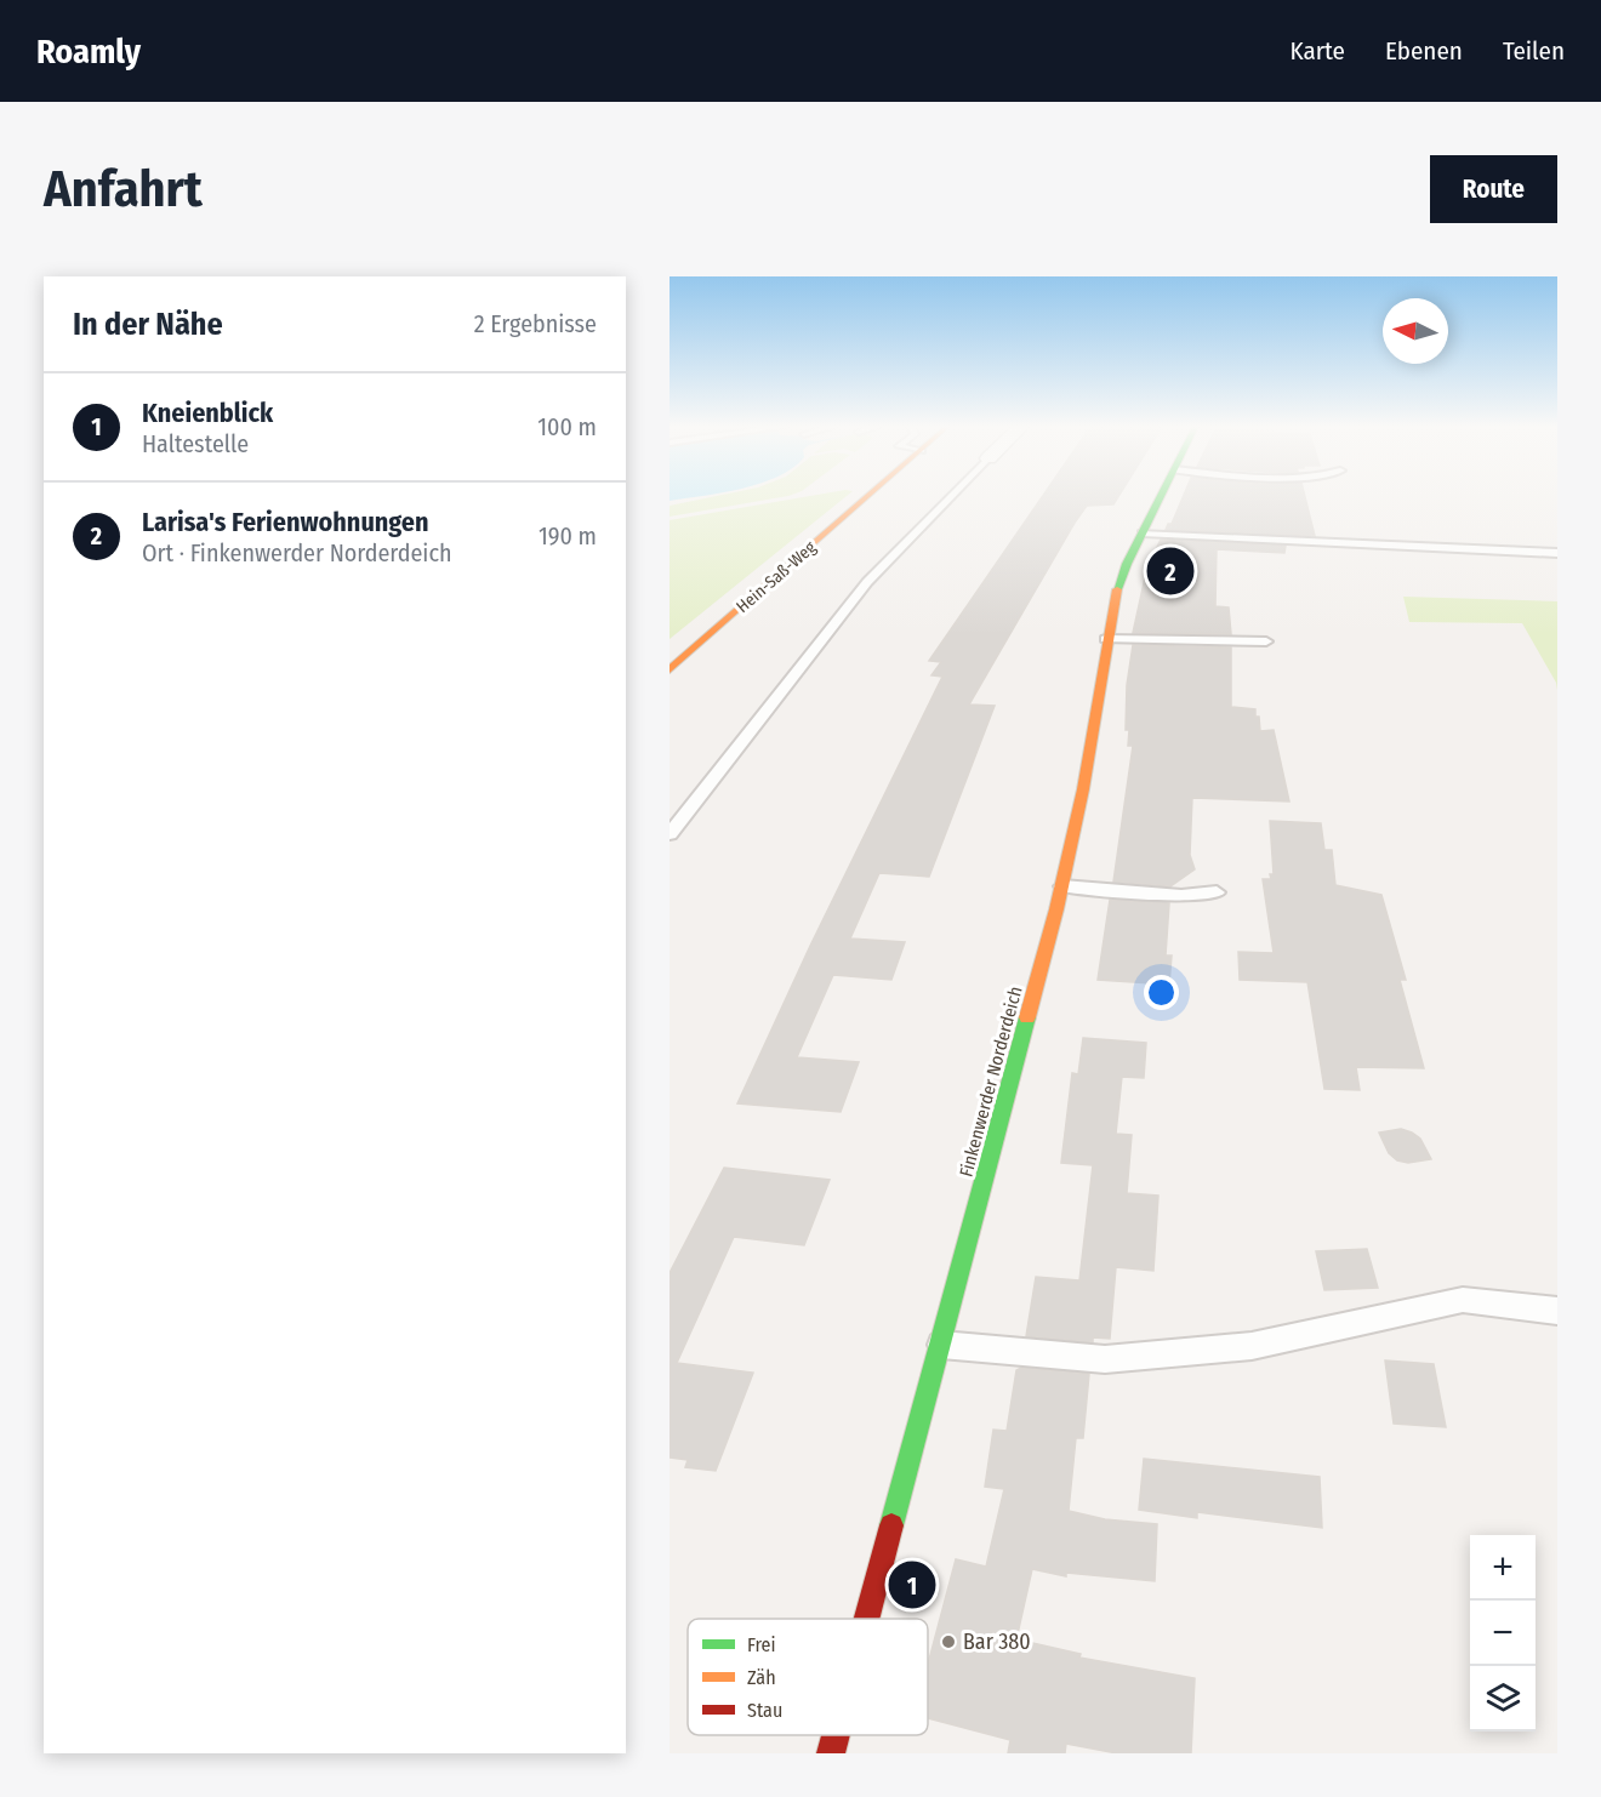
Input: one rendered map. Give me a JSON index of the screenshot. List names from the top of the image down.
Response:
{
  "streets": {
    "street": ["Hein-Saß-Weg", "Finkenwerder Norderdeich"]
  },
  "places": ["Bar 380"],
  "legend": ["Frei", "Zäh", "Stau"],
  "north": "left",
  "page": {
    "header": "Roamly",
    "nav": ["Karte", "Ebenen", "Teilen"],
    "buttons": "Route",
    "title": "Anfahrt",
    "heading": ["In der Nähe", "2 Ergebnisse"],
    "list": [
      {
        "mark": "1",
        "name": "Kneienblick",
        "note": "Haltestelle",
        "value": "100 m"
      },
      {
        "mark": "2",
        "name": "Larisa's Ferienwohnungen",
        "note": "Ort · Finkenwerder Norderdeich",
        "value": "190 m"
      }
    ],
    "pins": ["2", "1"],
    "map_buttons": ["+", "−"]
  }
}
